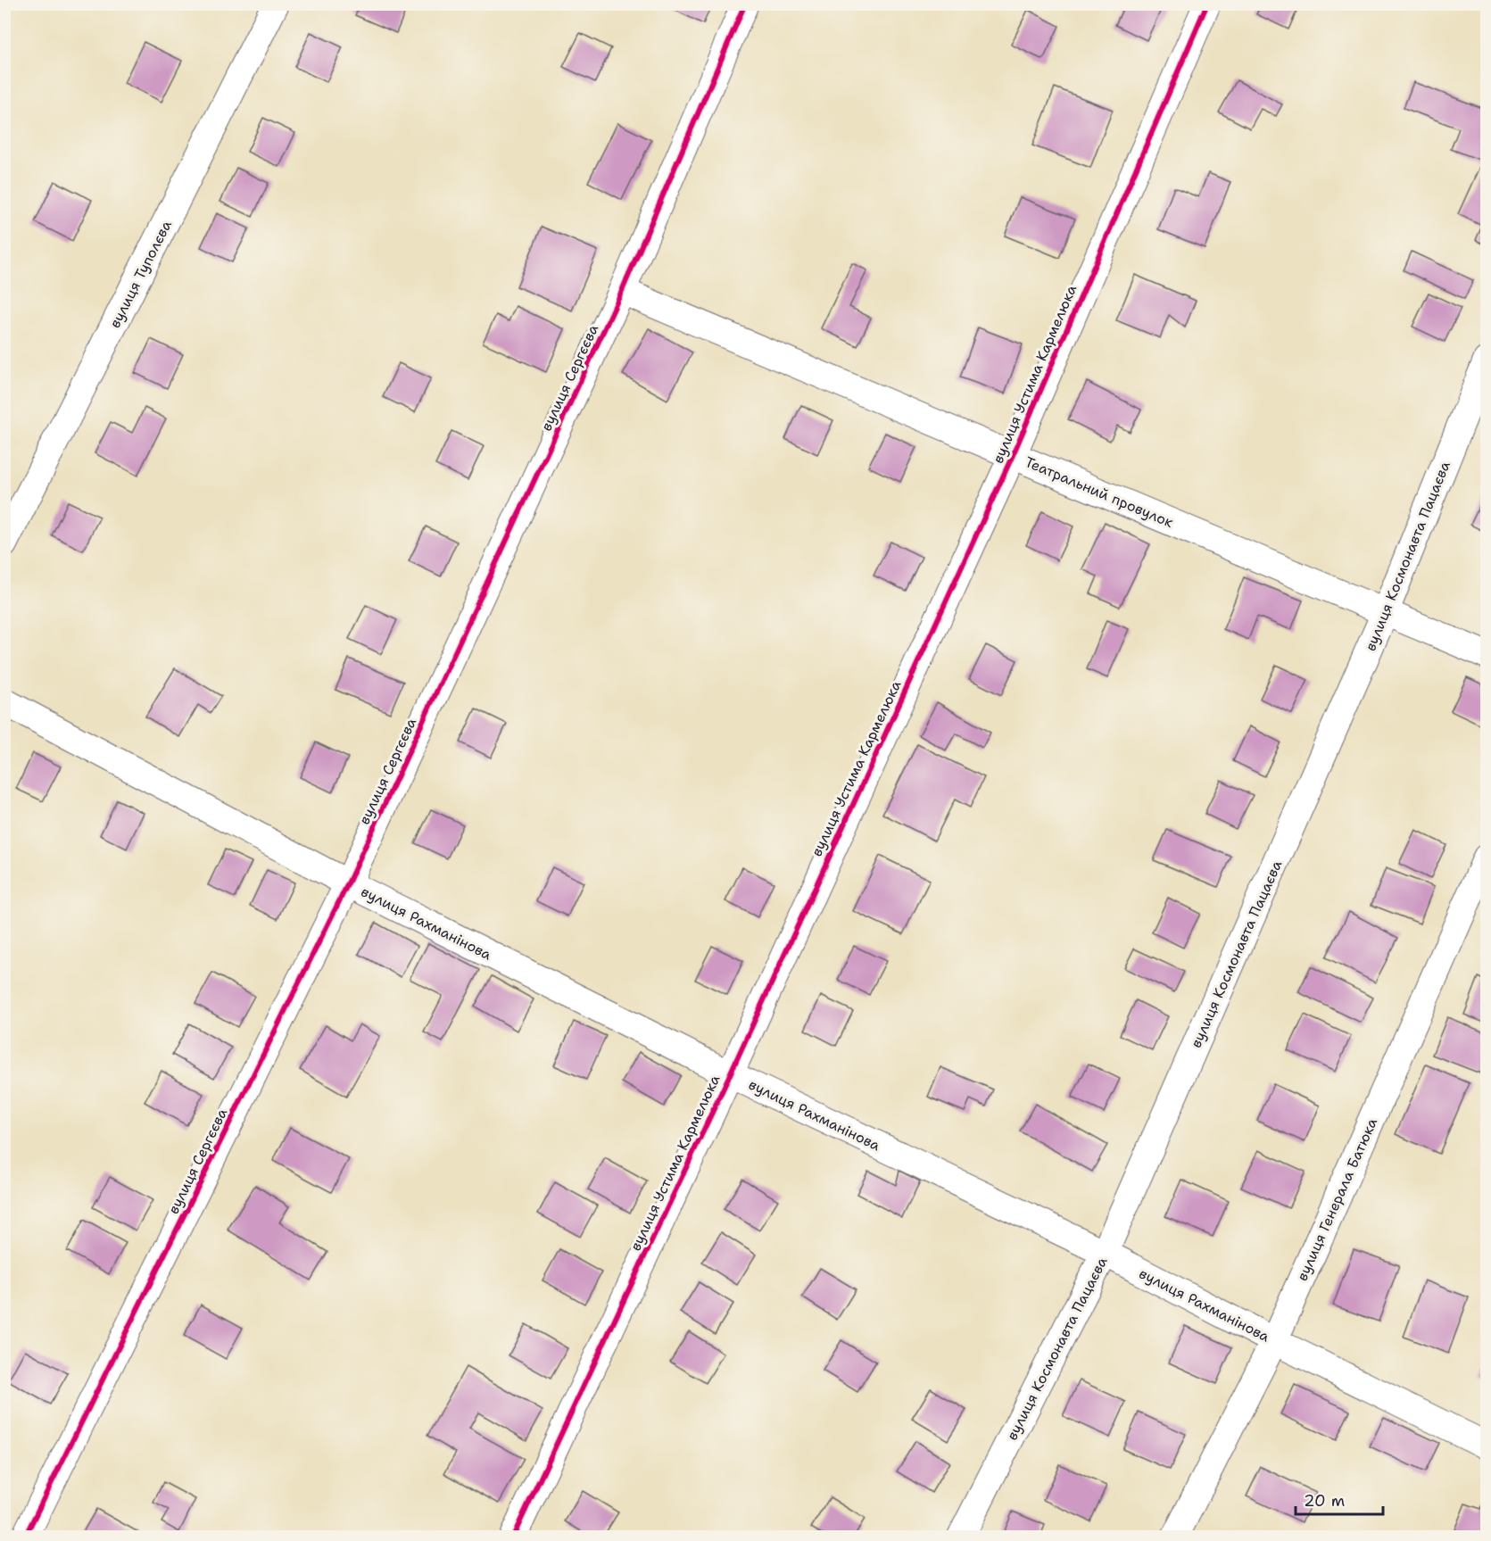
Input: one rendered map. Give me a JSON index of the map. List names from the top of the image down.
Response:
{
  "streets": {
    "street": [
      "вулиця Туполєва",
      "вулиця Устима Кармелюка",
      "вулиця Сергєєва",
      "Театральний провулок",
      "вулиця Космонавта Пацаєва",
      "вулиця Рахманінова",
      "вулиця Генерала Батюка"
    ]
  },
  "crossings": [
    ["вулиця Устима Кармелюка", "Театральний провулок"],
    ["вулиця Устима Кармелюка", "вулиця Рахманінова"],
    ["вулиця Сергєєва", "Театральний провулок"],
    ["вулиця Сергєєва", "вулиця Рахманінова"],
    ["Театральний провулок", "вулиця Космонавта Пацаєва"],
    ["вулиця Космонавта Пацаєва", "вулиця Рахманінова"],
    ["вулиця Рахманінова", "вулиця Генерала Батюка"]
  ],
  "scale_bar": "20 m"
}
